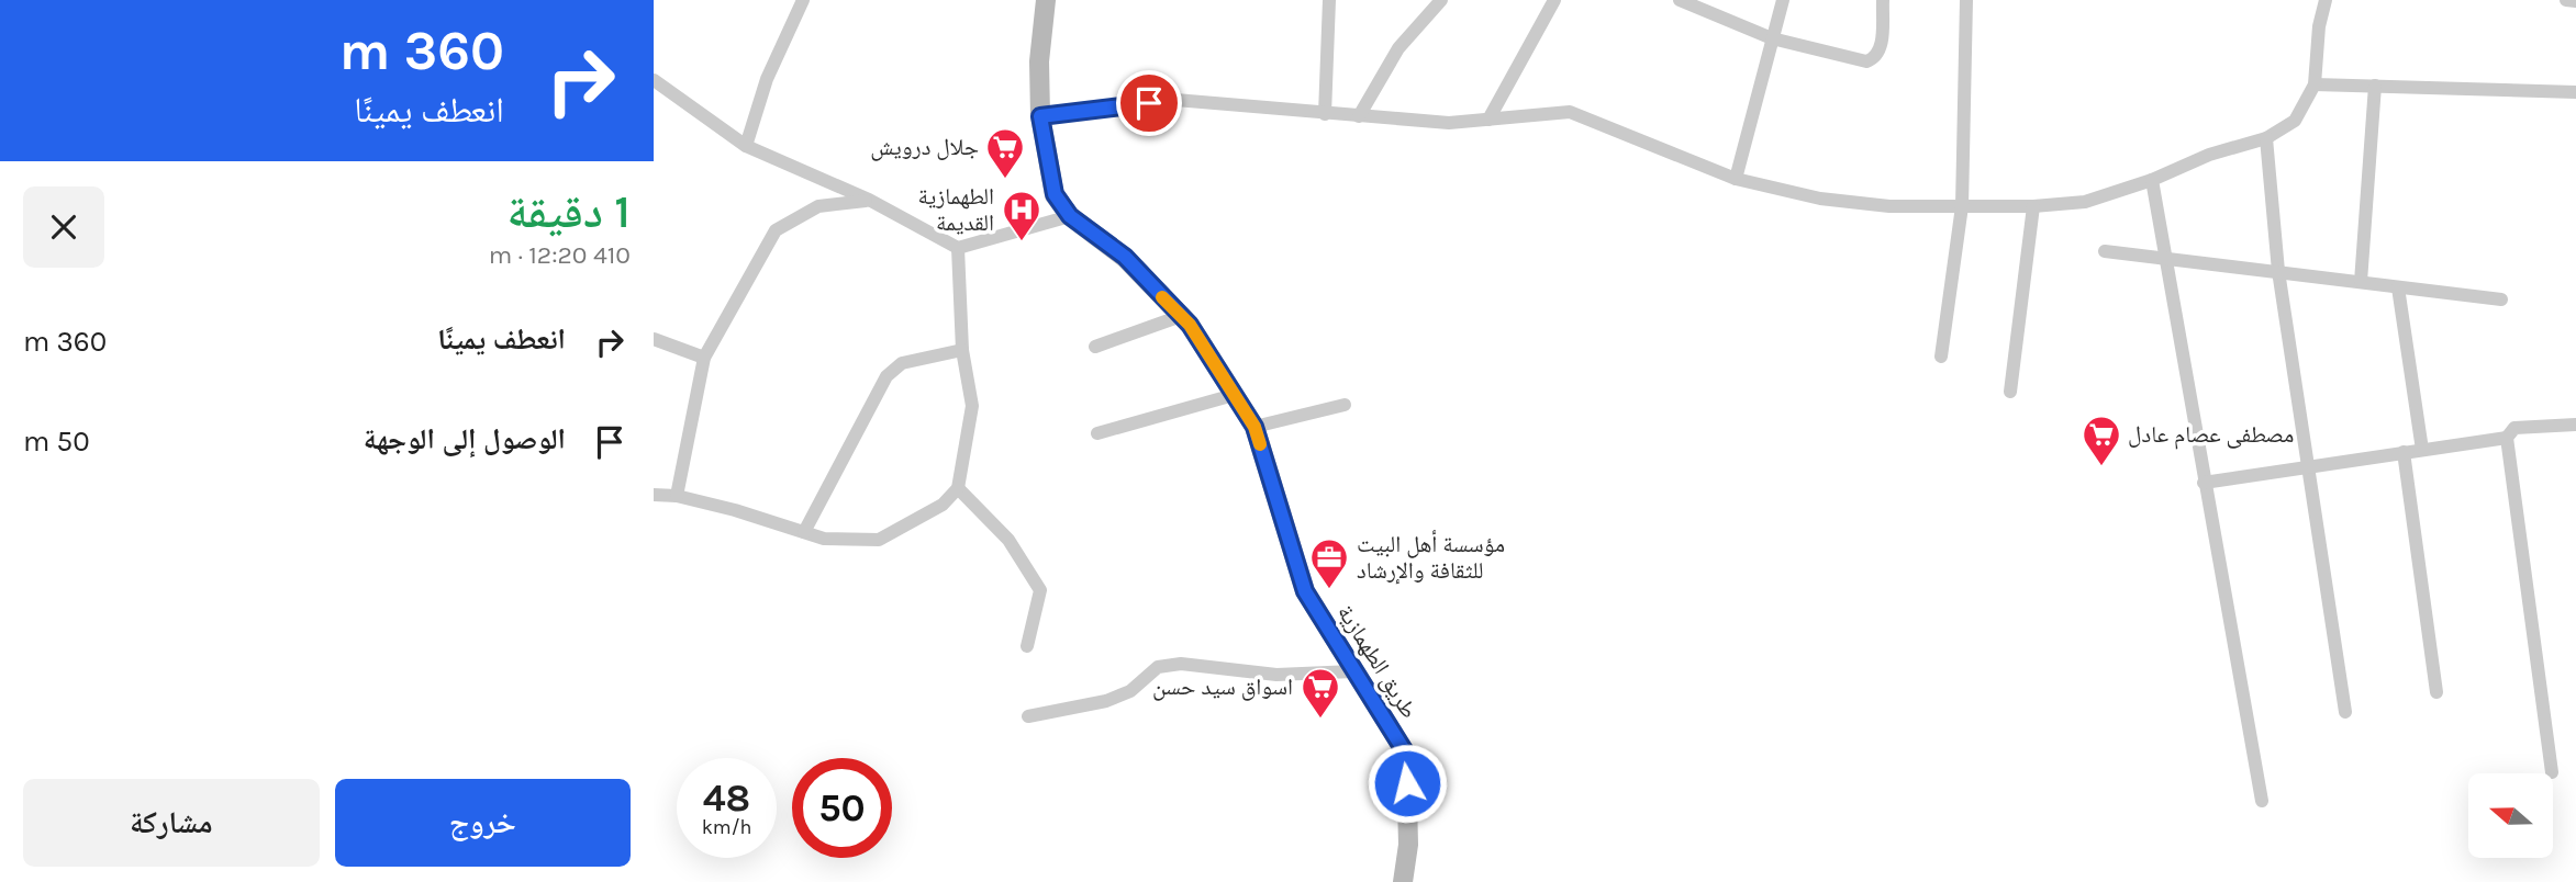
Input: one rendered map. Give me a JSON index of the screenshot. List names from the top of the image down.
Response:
{
  "streets": {
    "main road": ["طريق الطهمازية"]
  },
  "places": {
    "supermarket": ["جلال درويش", "مصطفى عصام عادل", "اسواق سيد حسن"],
    "hospital": ["الطهمازية القديمة"],
    "office": ["مؤسسة أهل البيت للثقافة والإرشاد"]
  },
  "north": "left",
  "page": {
    "turn": ["360 m", "انعطف يمينًا"],
    "heading": ["1 دقيقة", "410 m · 12:20"],
    "list": [
      {
        "name": "انعطف يمينًا",
        "value": "360 m"
      },
      {
        "name": "الوصول إلى الوجهة",
        "value": "50 m"
      }
    ],
    "speed": "48 km/h",
    "limit": "50",
    "buttons": ["خروج", "مشاركة"]
  }
}
